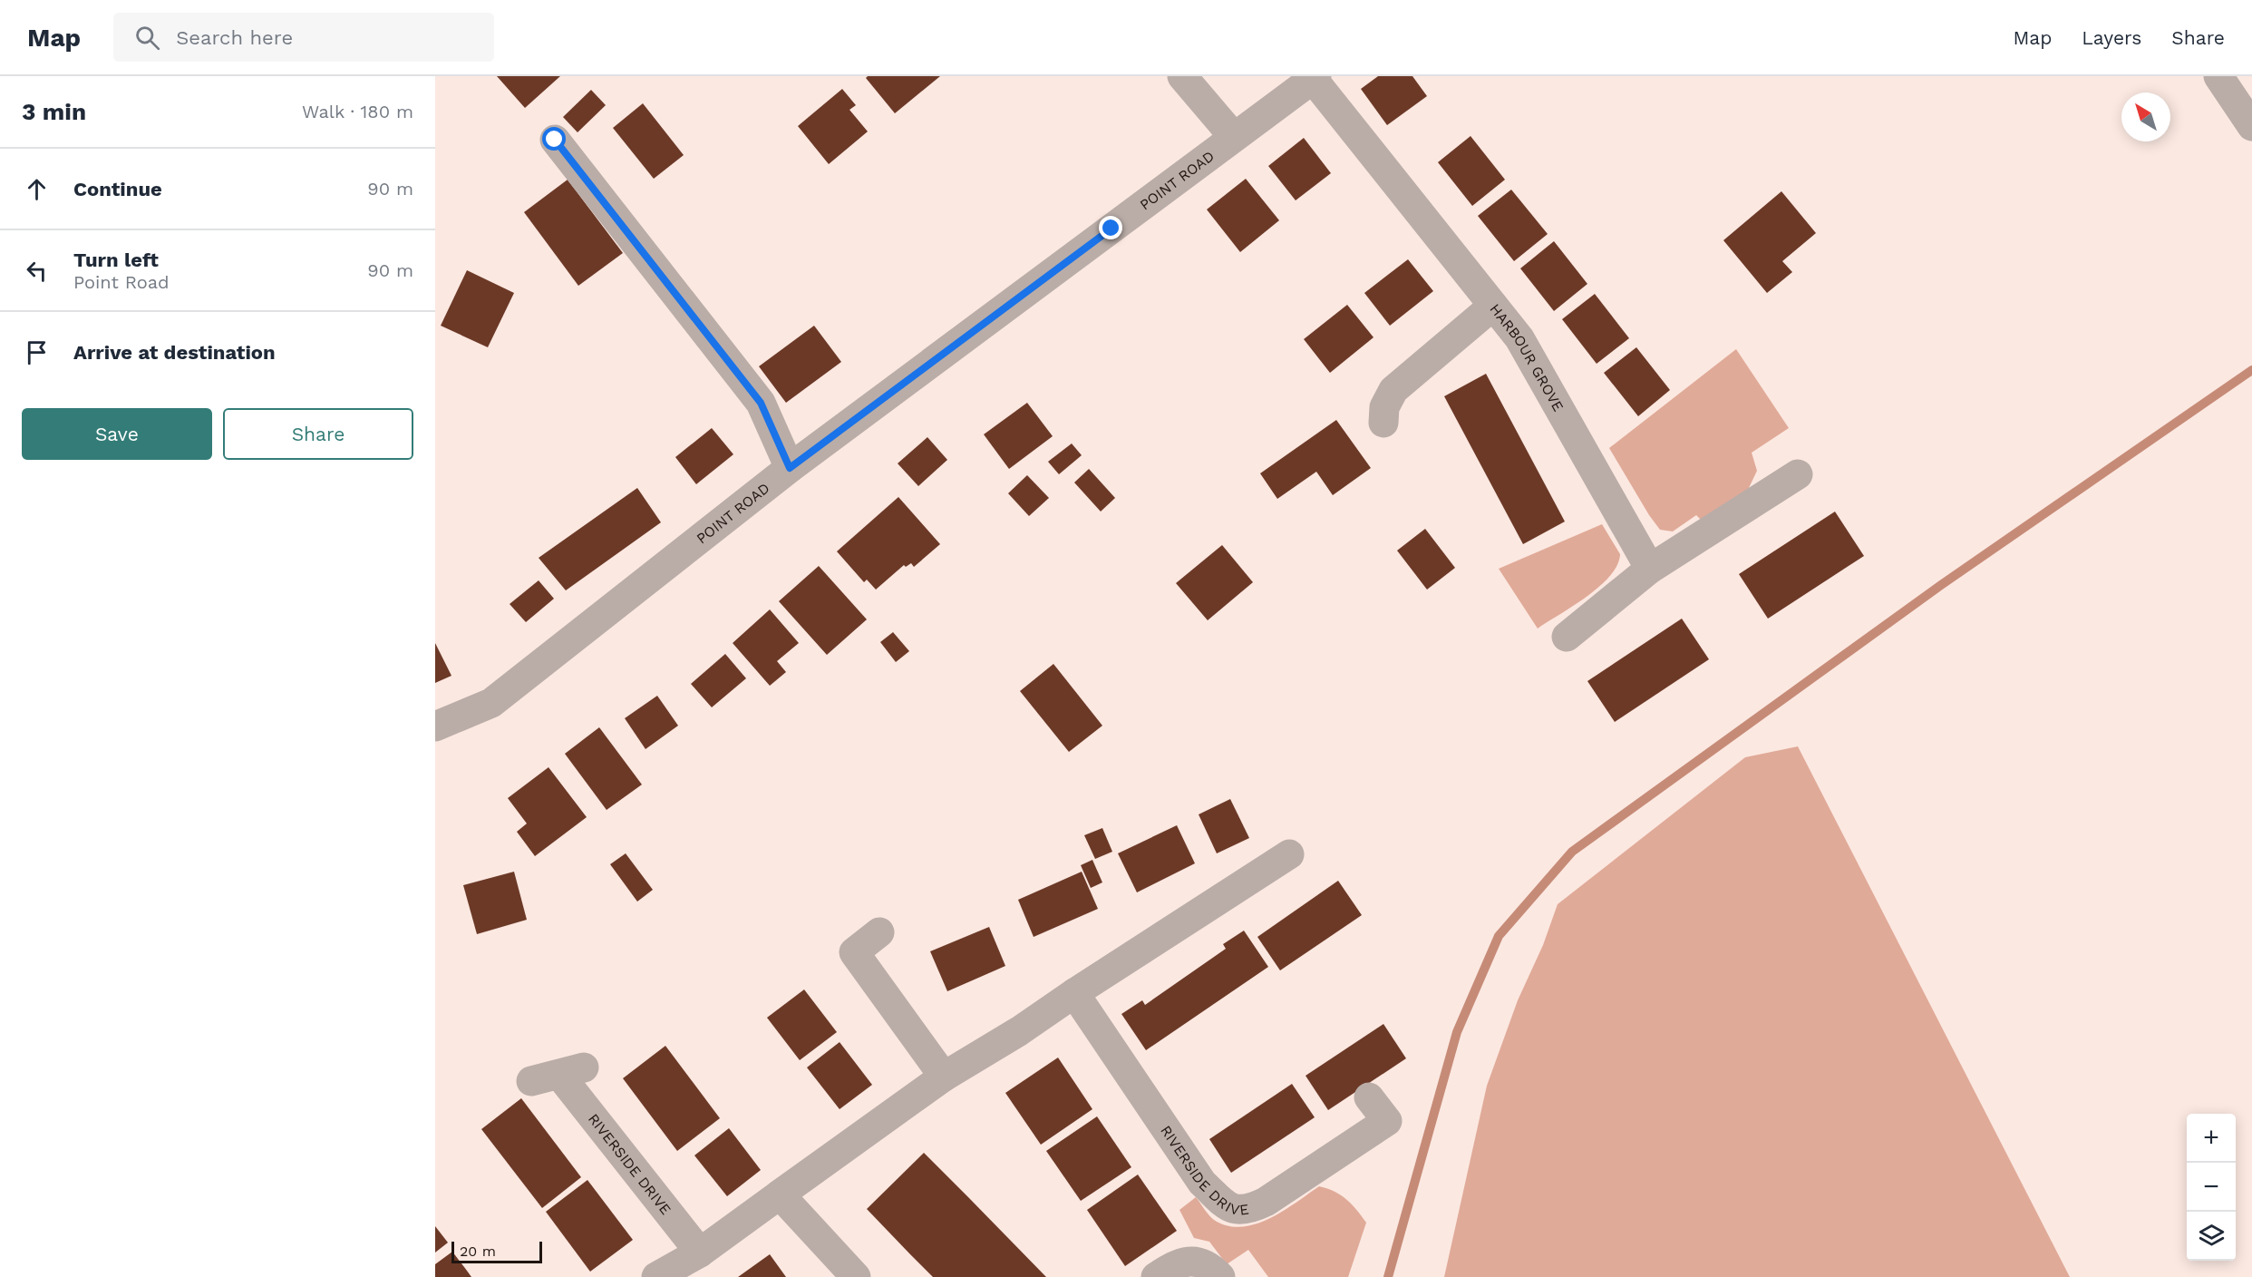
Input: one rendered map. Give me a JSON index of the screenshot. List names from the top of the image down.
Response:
{
  "streets": {
    "street": ["POINT ROAD", "HARBOUR GROVE", "RIVERSIDE DRIVE"]
  },
  "crossings": [
    ["POINT ROAD", "HARBOUR GROVE"]
  ],
  "scale_bar": "20 m",
  "north": "top left",
  "page": {
    "header": "Map",
    "search": "Search here",
    "nav": ["Map", "Layers", "Share"],
    "heading": ["3 min", "Walk · 180 m"],
    "list": [
      ["Continue", "90 m"],
      ["Turn left", "Point Road", "90 m"],
      "Arrive at destination"
    ],
    "buttons": ["Save", "Share"],
    "map_buttons": ["+", "−"],
    "scale": "20 m"
  }
}
